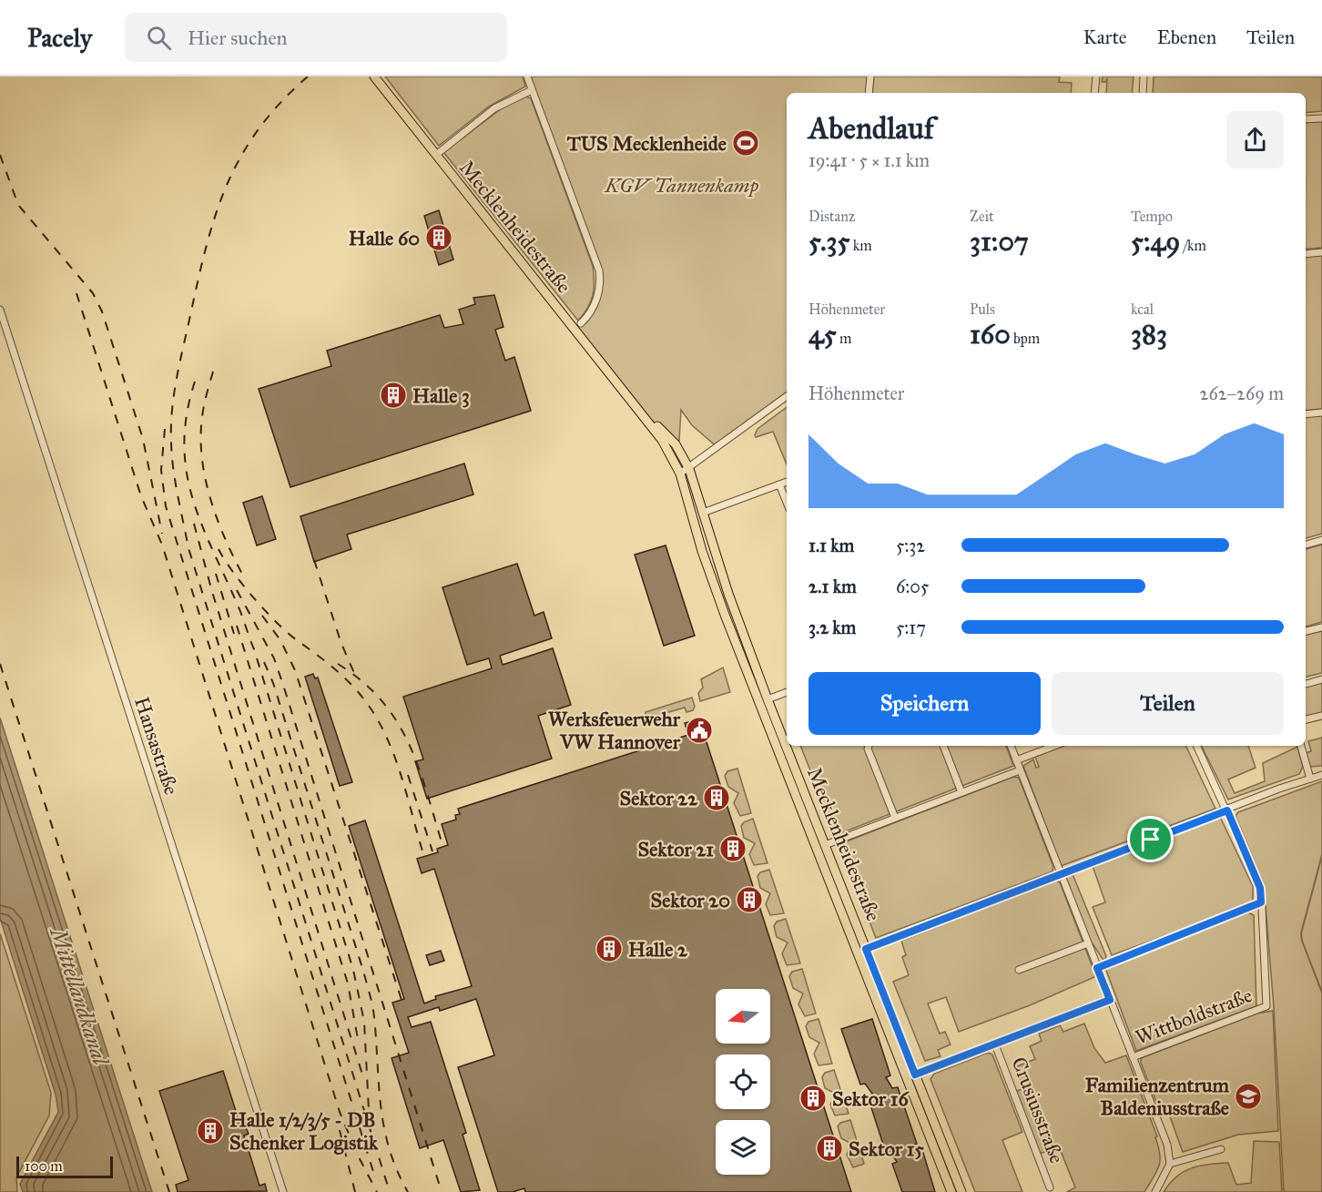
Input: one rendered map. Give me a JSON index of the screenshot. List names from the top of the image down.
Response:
{
  "streets": {
    "main road": ["Mecklenheidestraße"],
    "street": ["Hansastraße", "Wittboldstraße", "Crusiusstraße"]
  },
  "water": ["Mittellandkanal"],
  "parks": ["KGV Tannenkamp"],
  "places": {
    "sports": ["TUS Mecklenheide"],
    "building": [
      "Halle 60",
      "Halle 3",
      "Sektor 22",
      "Sektor 21",
      "Sektor 20",
      "Halle 2",
      "Sektor 16",
      "Halle 1/2/3/5 - DB Schenker Logistik",
      "Sektor 15"
    ],
    "public building": ["Werksfeuerwehr VW Hannover"],
    "school or university": ["Familienzentrum Baldeniusstraße"]
  },
  "scale_bar": "100 m",
  "north": "left",
  "page": {
    "header": "Pacely",
    "search": "Hier suchen",
    "nav": ["Karte", "Ebenen", "Teilen"],
    "heading": ["Abendlauf", "19:41 · 5 × 1.1 km"],
    "stats": [
      ["Distanz", "5.35 km"],
      ["Zeit", "31:07"],
      ["Tempo", "5:49 /km"],
      ["Höhenmeter", "45 m"],
      ["Puls", "160 bpm"],
      ["kcal", "383"]
    ],
    "chart": ["Höhenmeter", "262–269 m"],
    "list": [
      {
        "name": "1.1 km",
        "note": "5:32"
      },
      {
        "name": "2.1 km",
        "note": "6:05"
      },
      {
        "name": "3.2 km",
        "note": "5:17"
      }
    ],
    "buttons": ["Speichern", "Teilen"],
    "scale": "100 m"
  }
}
